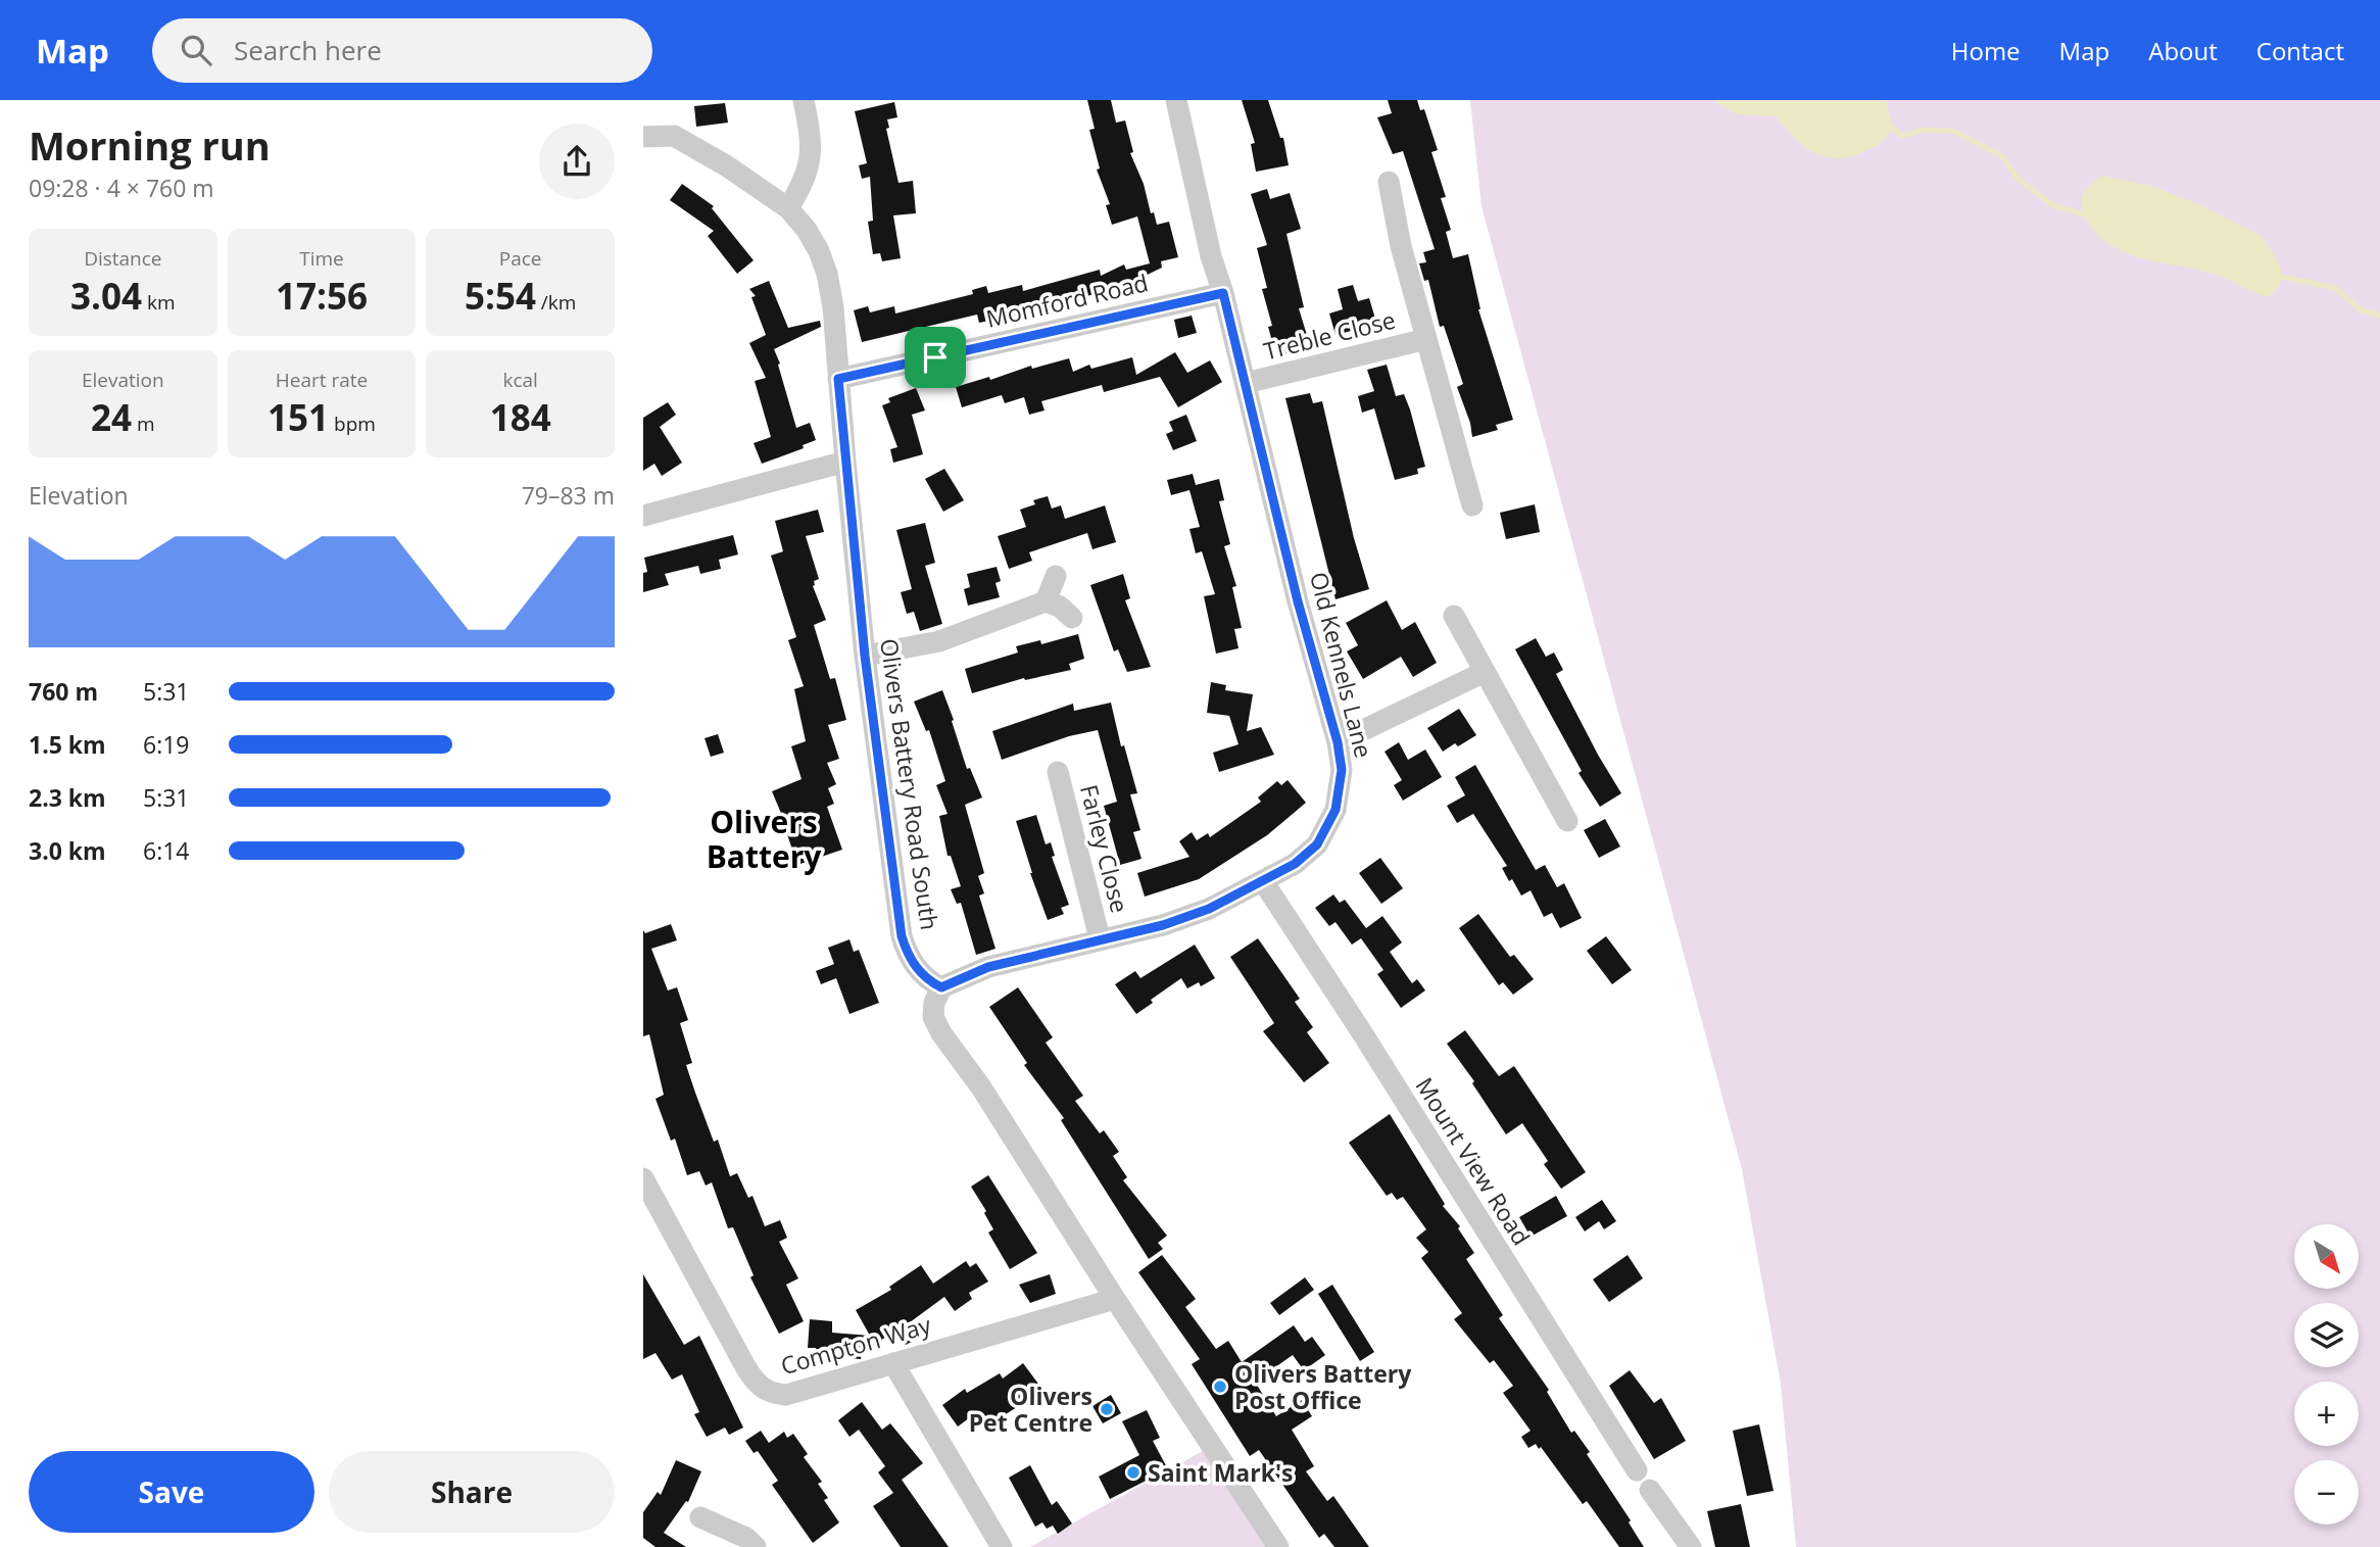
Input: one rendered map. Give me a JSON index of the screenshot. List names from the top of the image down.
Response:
{
  "streets": {
    "street": [
      "Momford Road",
      "Treble Close",
      "Old Kennels Lane",
      "Olivers Battery Road South",
      "Farley Close",
      "Mount View Road",
      "Compton Way"
    ]
  },
  "crossings": [
    ["Momford Road", "Old Kennels Lane"],
    ["Momford Road", "Olivers Battery Road South"],
    ["Treble Close", "Old Kennels Lane"],
    ["Old Kennels Lane", "Olivers Battery Road South"],
    ["Old Kennels Lane", "Farley Close"],
    ["Old Kennels Lane", "Mount View Road"]
  ],
  "districts": ["Olivers Battery"],
  "places": ["Olivers Battery Post Office", "Olivers Pet Centre", "Saint Mark's"],
  "north": "bottom right",
  "page": {
    "header": "Map",
    "search": "Search here",
    "nav": [
      "Home",
      "Map",
      "About",
      "Contact"
    ],
    "heading": ["Morning run", "09:28 · 4 × 760 m"],
    "stats": [
      ["Distance", "3.04 km"],
      ["Time", "17:56"],
      ["Pace", "5:54 /km"],
      ["Elevation", "24 m"],
      ["Heart rate", "151 bpm"],
      ["kcal", "184"]
    ],
    "chart": ["Elevation", "79–83 m"],
    "list": [
      {
        "name": "760 m",
        "note": "5:31"
      },
      {
        "name": "1.5 km",
        "note": "6:19"
      },
      {
        "name": "2.3 km",
        "note": "5:31"
      },
      {
        "name": "3.0 km",
        "note": "6:14"
      }
    ],
    "map_buttons": ["+", "−"],
    "buttons": ["Save", "Share"]
  }
}
